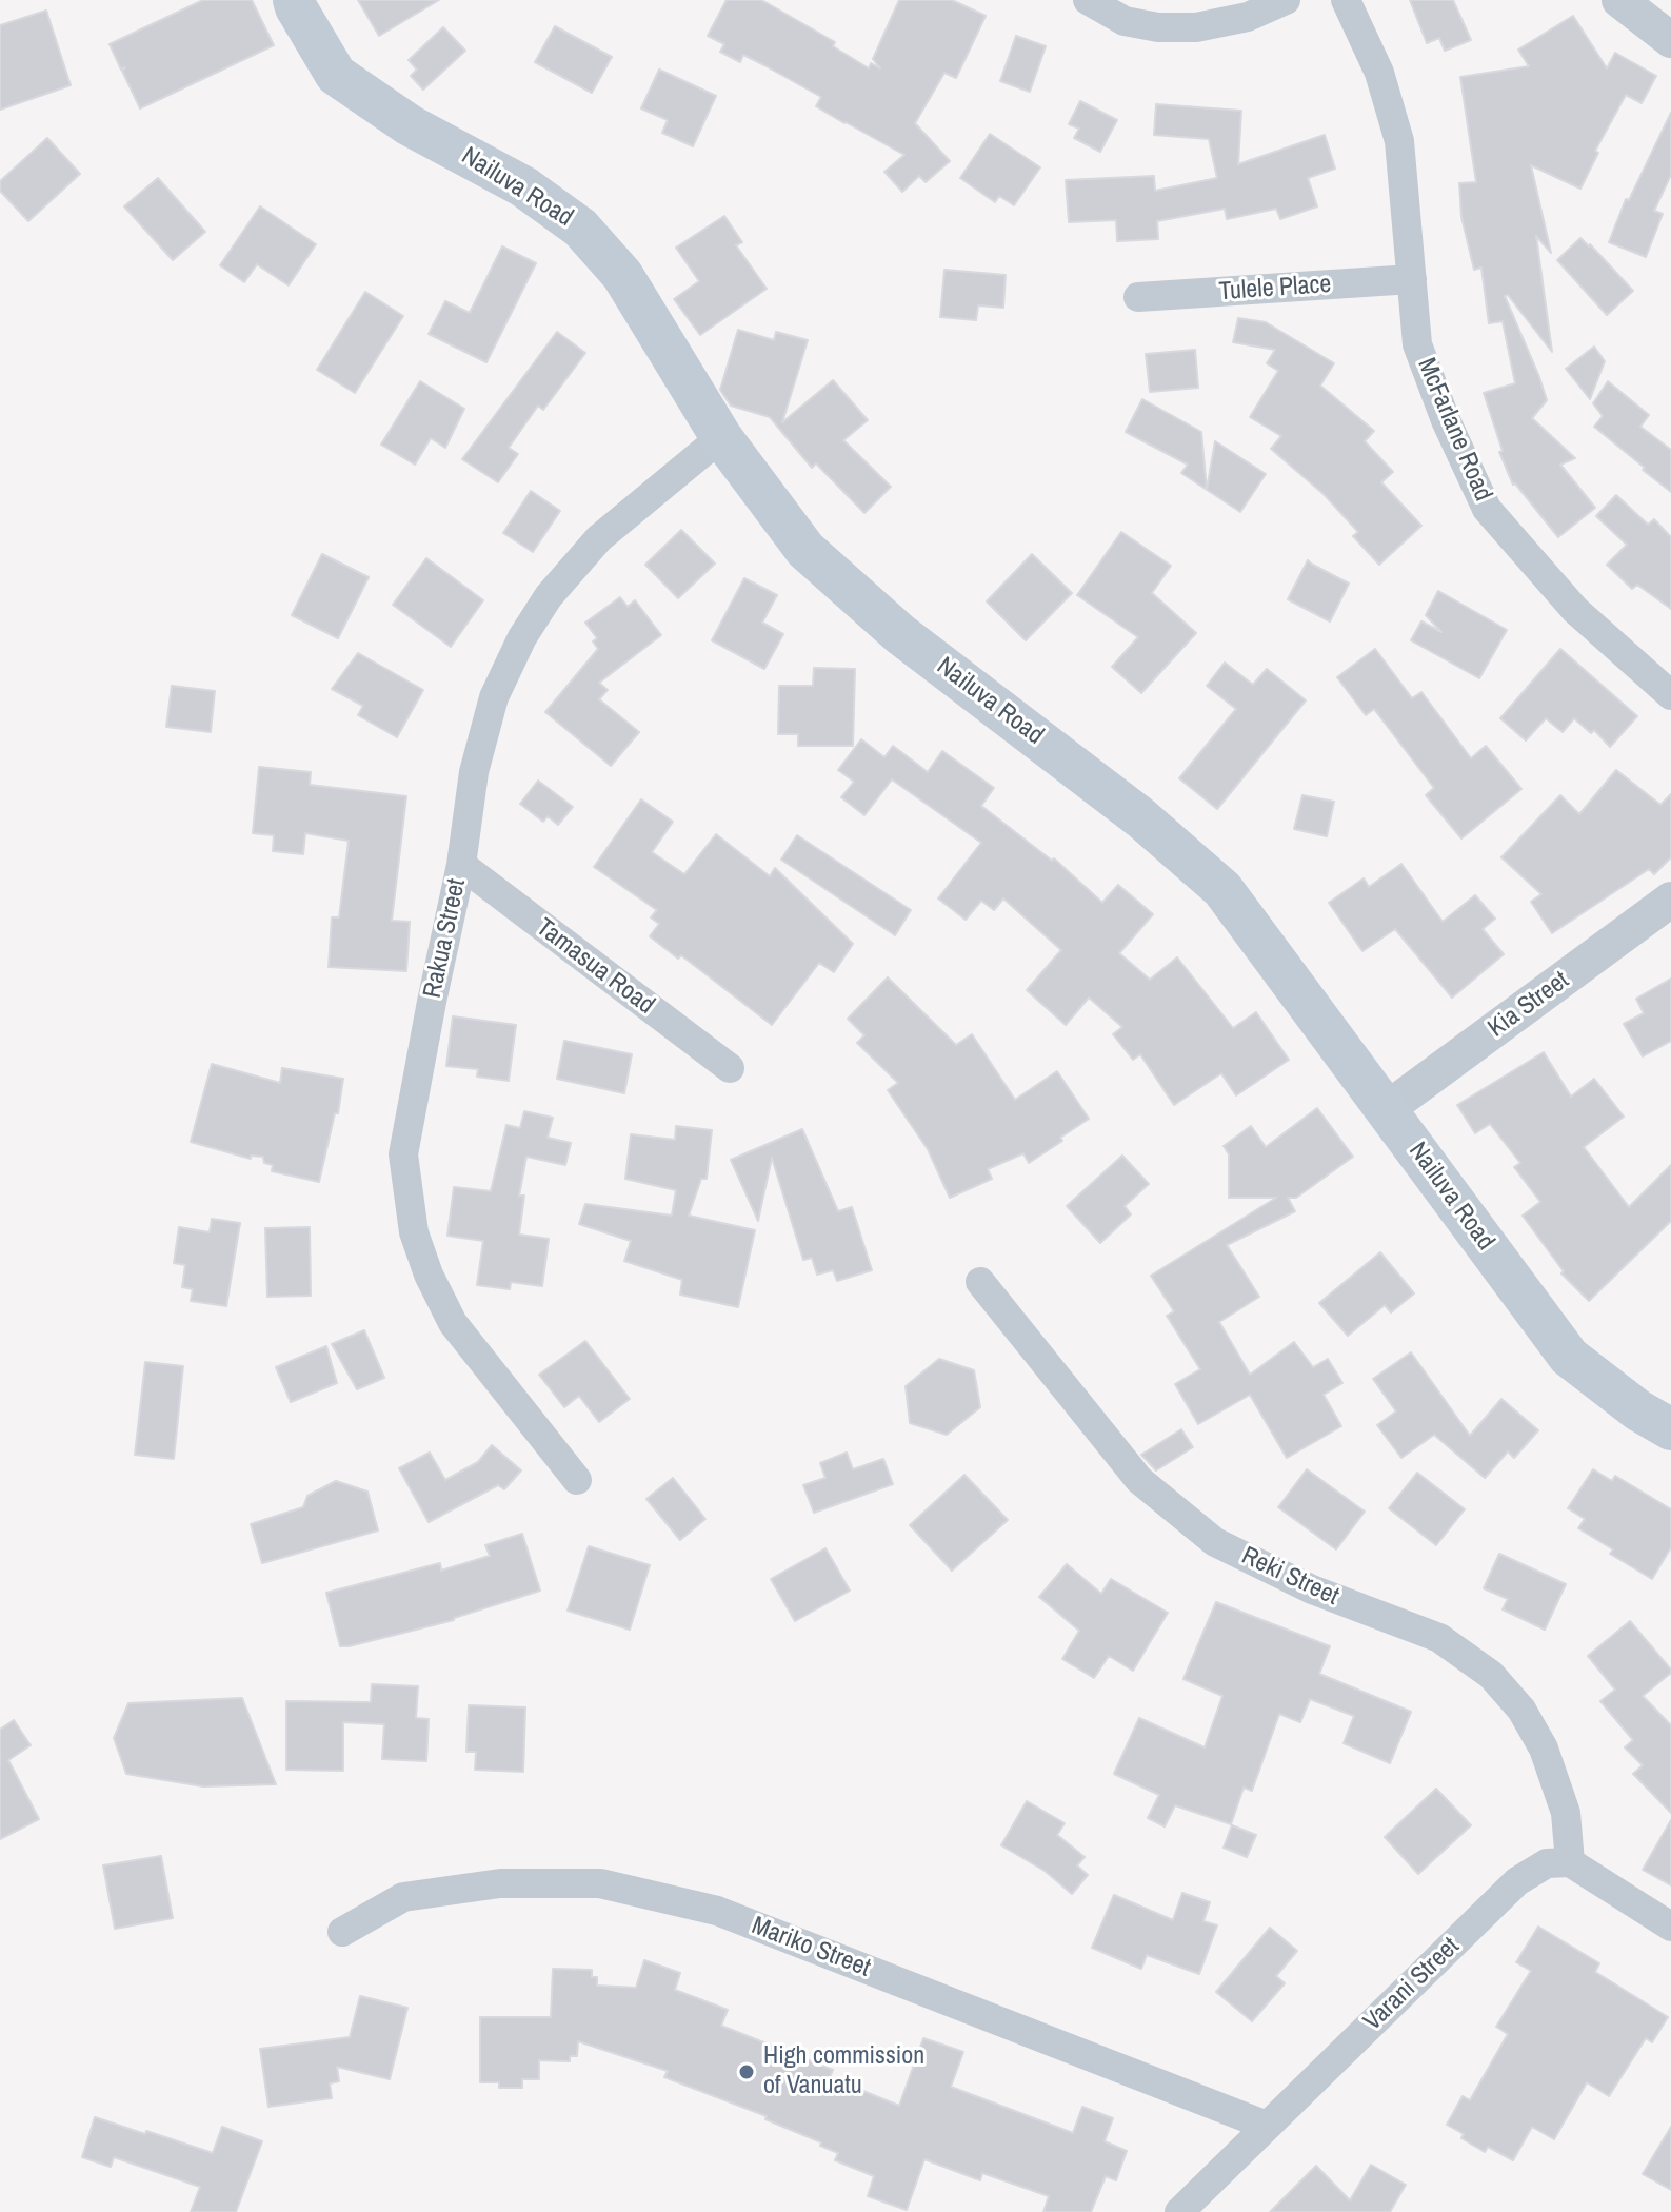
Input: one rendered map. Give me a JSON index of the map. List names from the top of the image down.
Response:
{
  "streets": {
    "main road": ["Nailuva Road"],
    "street": [
      "Tulele Place",
      "McFarlane Road",
      "Rakua Street",
      "Tamasua Road",
      "Kia Street",
      "Reki Street",
      "Mariko Street",
      "Varani Street"
    ]
  },
  "crossings": [
    ["Nailuva Road", "Rakua Street"],
    ["Nailuva Road", "Kia Street"],
    ["Tulele Place", "McFarlane Road"],
    ["Rakua Street", "Tamasua Road"],
    ["Reki Street", "Varani Street"],
    ["Mariko Street", "Varani Street"]
  ],
  "places": ["High commission of Vanuatu"]
}
